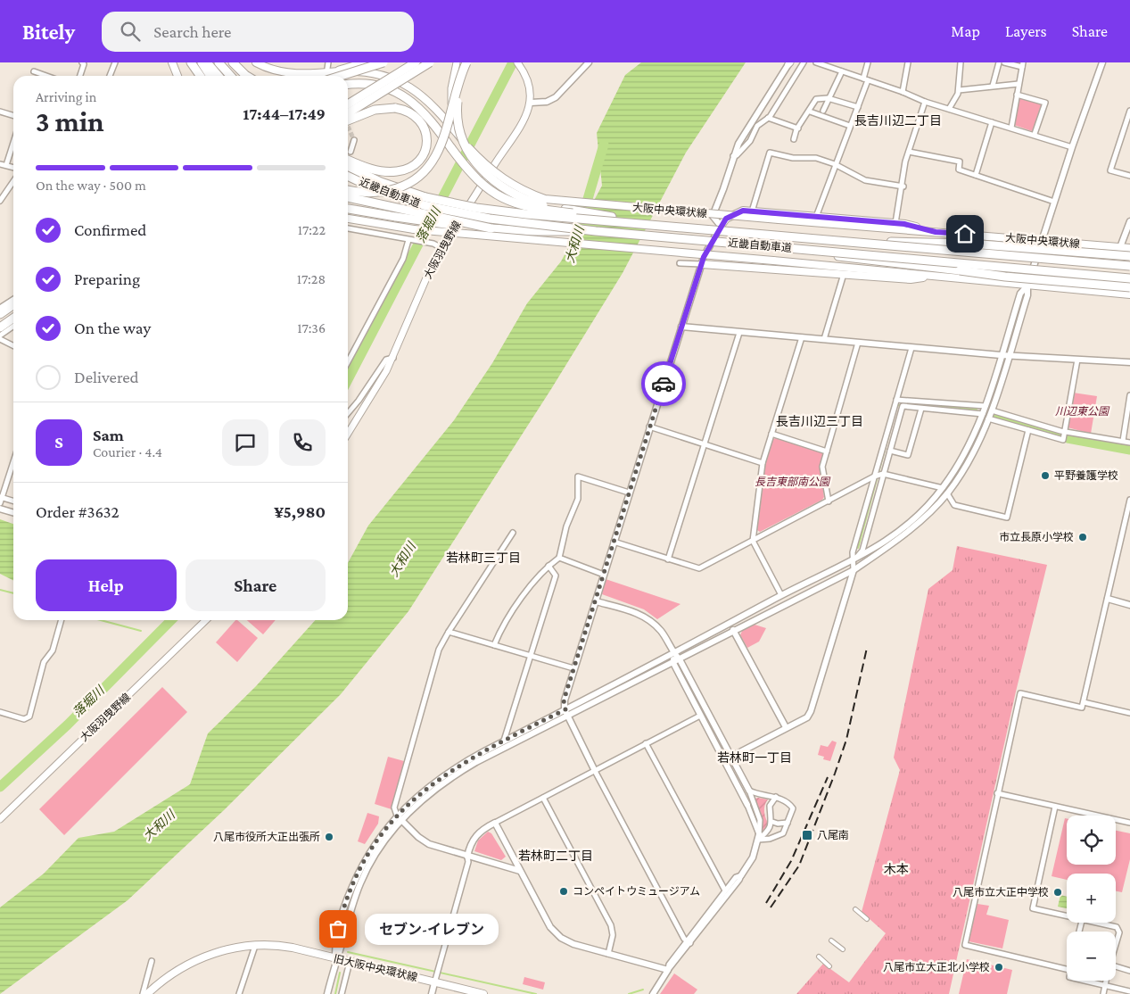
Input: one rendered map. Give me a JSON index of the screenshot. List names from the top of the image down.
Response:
{
  "streets": {
    "highway": ["近畿自動車道"],
    "main road": ["大阪中央環状線", "大阪羽曳野線", "旧大阪中央環状線"]
  },
  "districts": [
    "長吉川辺二丁目",
    "長吉川辺三丁目",
    "若林町三丁目",
    "若林町一丁目",
    "若林町二丁目",
    "木本"
  ],
  "water": ["落堀川", "大和川"],
  "parks": ["川辺東公園", "長吉東部南公園"],
  "places": {
    "other": [
      "平野養護学校",
      "市立長原小学校",
      "八尾市役所大正出張所",
      "コンペイトウミュージアム",
      "八尾市立大正中学校",
      "セブン-イレブン",
      "八尾市立大正北小学校"
    ],
    "transit": ["八尾南"]
  },
  "page": {
    "header": "Bitely",
    "search": "Search here",
    "nav": ["Map", "Layers", "Share"],
    "heading": ["3 min", "Arriving in", "17:44–17:49"],
    "panel": [
      "Sam",
      "Courier · 4.4",
      "Order #3632",
      "¥5,980"
    ],
    "bar": "On the way · 500 m",
    "list": [
      ["Confirmed", "17:22"],
      ["Preparing", "17:28"],
      ["On the way", "17:36"],
      "Delivered"
    ],
    "round": "S",
    "buttons": ["Help", "Share"],
    "map_buttons": ["+", "−"],
    "bubble": "セブン-イレブン"
  }
}
